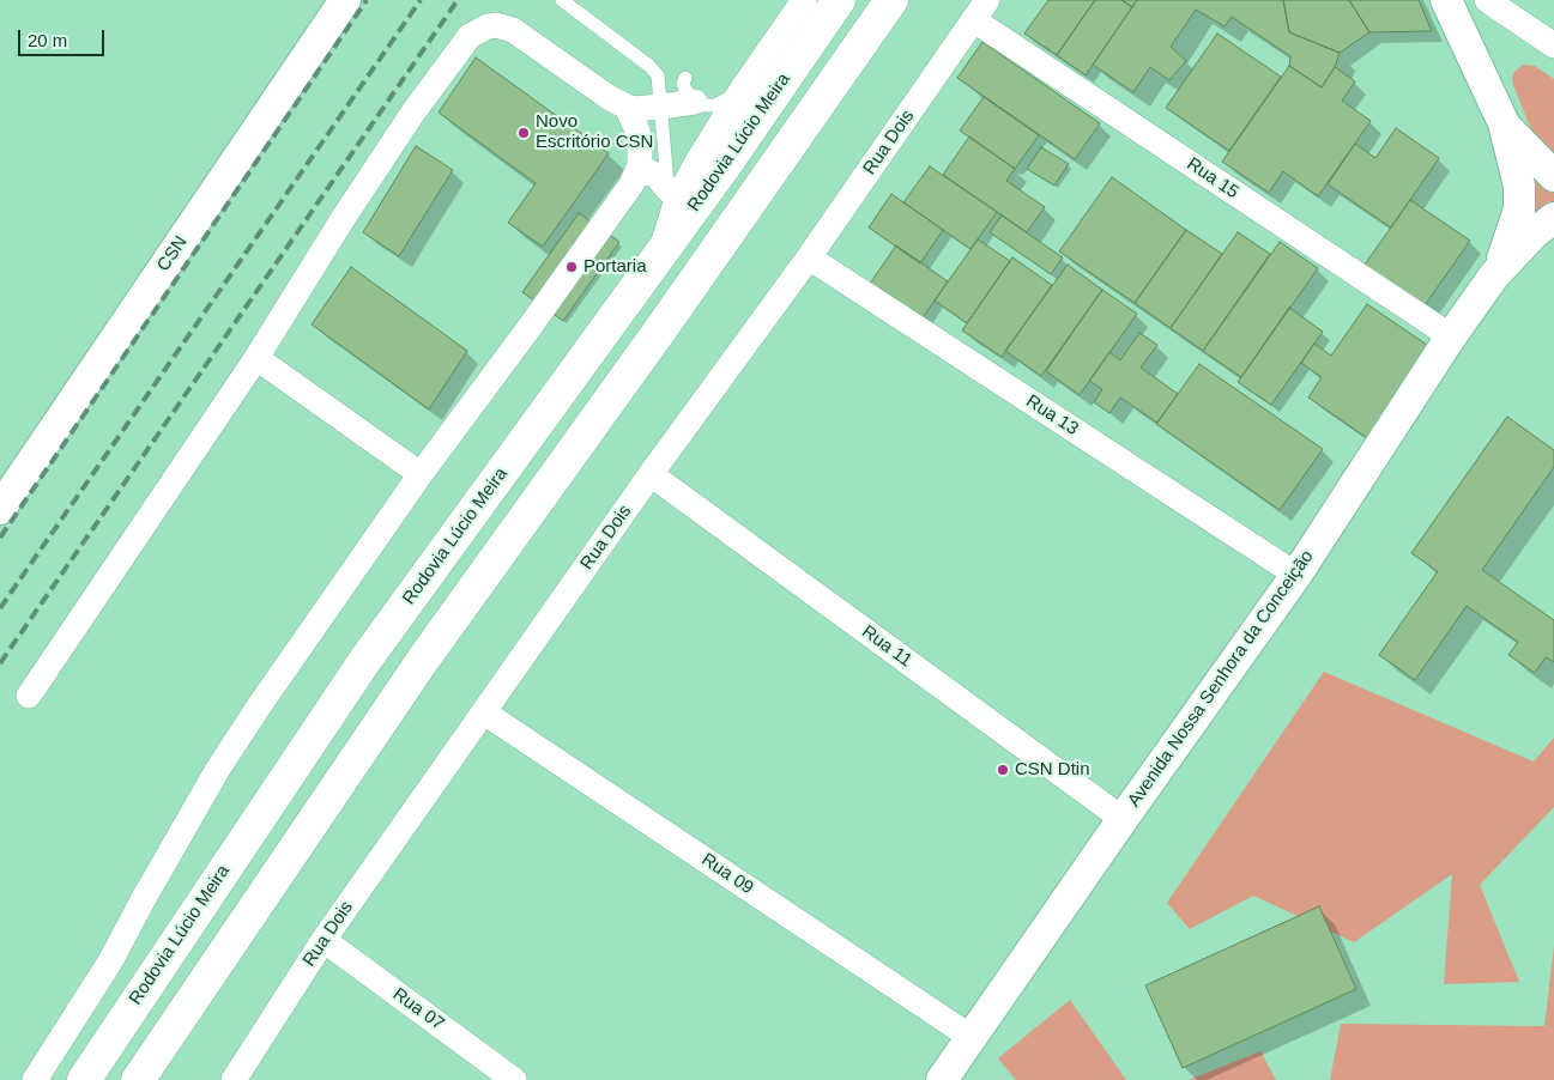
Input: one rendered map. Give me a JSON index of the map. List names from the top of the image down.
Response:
{
  "streets": {
    "main road": ["Rodovia Lúcio Meira"],
    "street": [
      "Rua Dois",
      "Rua 15",
      "CSN",
      "Rua 13",
      "Rua 11",
      "Avenida Nossa Senhora da Conceição",
      "Rua 09",
      "Rua 07"
    ]
  },
  "crossings": [
    ["Rua Dois", "Rua 15"],
    ["Rua Dois", "Rua 13"],
    ["Rua Dois", "Rua 11"],
    ["Rua Dois", "Rua 09"],
    ["Rua Dois", "Rua 07"],
    ["Rua 15", "Avenida Nossa Senhora da Conceição"],
    ["Rua 13", "Avenida Nossa Senhora da Conceição"],
    ["Rua 11", "Avenida Nossa Senhora da Conceição"],
    ["Avenida Nossa Senhora da Conceição", "Rua 09"]
  ],
  "places": ["Novo Escritório CSN", "Portaria", "CSN Dtin"],
  "scale_bar": "20 m"
}
